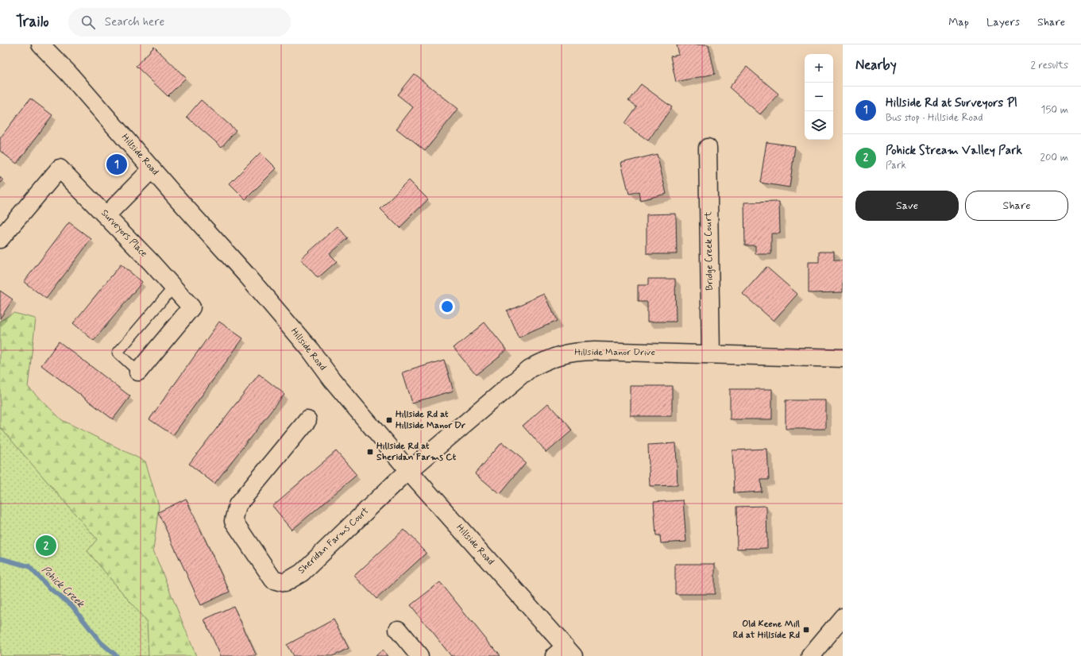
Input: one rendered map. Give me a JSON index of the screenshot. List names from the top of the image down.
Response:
{
  "streets": {
    "street": [
      "Hillside Road",
      "Surveyors Place",
      "Bridge Creek Court",
      "Hillside Manor Drive",
      "Sheridan Farms Court"
    ]
  },
  "crossings": [
    ["Hillside Road", "Hillside Manor Drive"],
    ["Hillside Road", "Sheridan Farms Court"],
    ["Bridge Creek Court", "Hillside Manor Drive"],
    ["Hillside Manor Drive", "Sheridan Farms Court"]
  ],
  "water": ["Pohick Creek"],
  "places": {
    "transit": ["Hillside Rd at Hillside Manor Dr", "Hillside Rd at Sheridan Farms Ct", "Old Keene Mill Rd at Hillside Rd"]
  },
  "page": {
    "header": "Trailo",
    "search": "Search here",
    "nav": ["Map", "Layers", "Share"],
    "heading": ["Nearby", "2 results"],
    "map_buttons": ["+", "−"],
    "list": [
      {
        "mark": "1",
        "name": "Hillside Rd at Surveyors Pl",
        "note": "Bus stop · Hillside Road",
        "value": "150 m"
      },
      {
        "mark": "2",
        "name": "Pohick Stream Valley Park",
        "note": "Park",
        "value": "200 m"
      }
    ],
    "pins": ["1", "2"],
    "buttons": ["Save", "Share"]
  }
}
